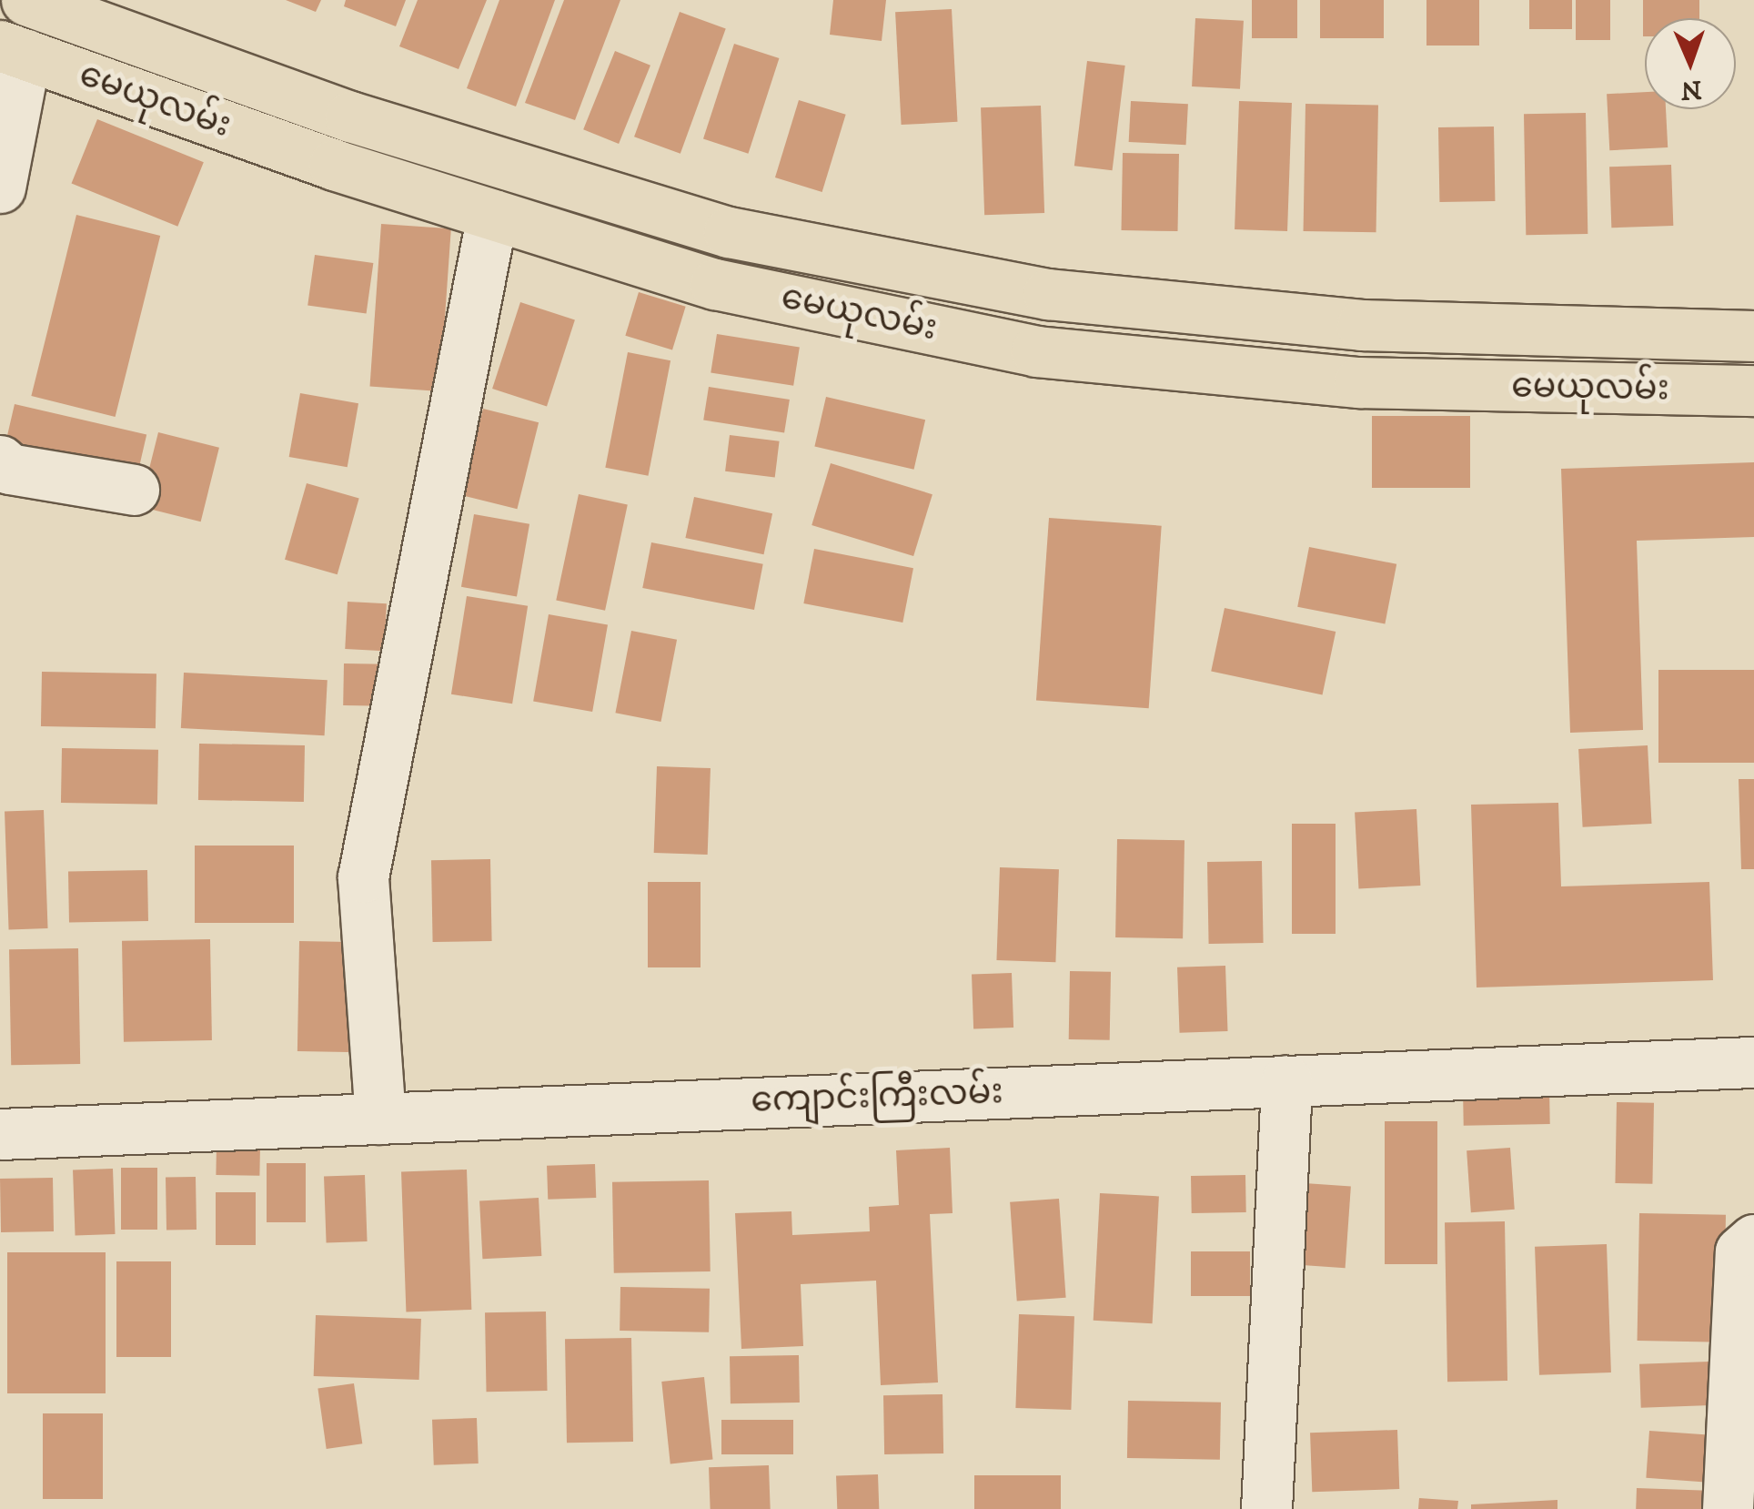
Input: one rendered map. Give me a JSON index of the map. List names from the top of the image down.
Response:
{
  "streets": {
    "main road": ["မေယုလမ်း"],
    "street": ["ကျောင်းကြီးလမ်း"]
  },
  "north": "bottom"
}
